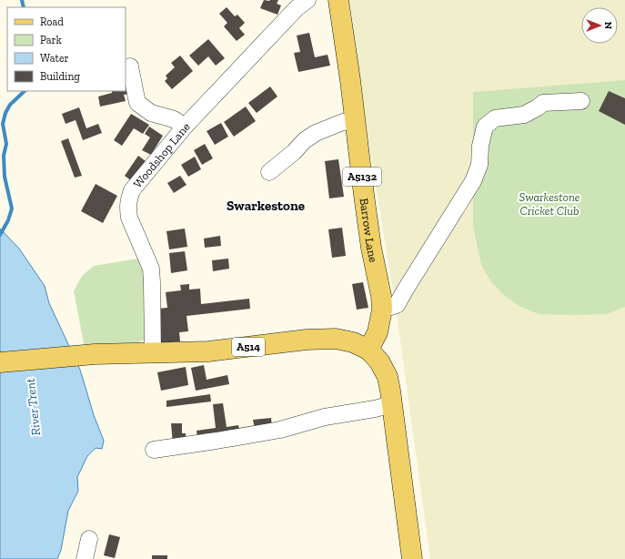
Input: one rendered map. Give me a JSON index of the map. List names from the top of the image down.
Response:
{
  "streets": {
    "main road": ["A5132", "Barrow Lane", "A514"],
    "street": ["Woodshop Lane"]
  },
  "crossings": [
    ["Woodshop Lane", "A514"],
    ["Barrow Lane", "A514"]
  ],
  "districts": ["Swarkestone"],
  "water": ["River Trent"],
  "parks": ["Swarkestone Cricket Club"],
  "legend": [
    "Road",
    "Park",
    "Water",
    "Building"
  ],
  "north": "right"
}
